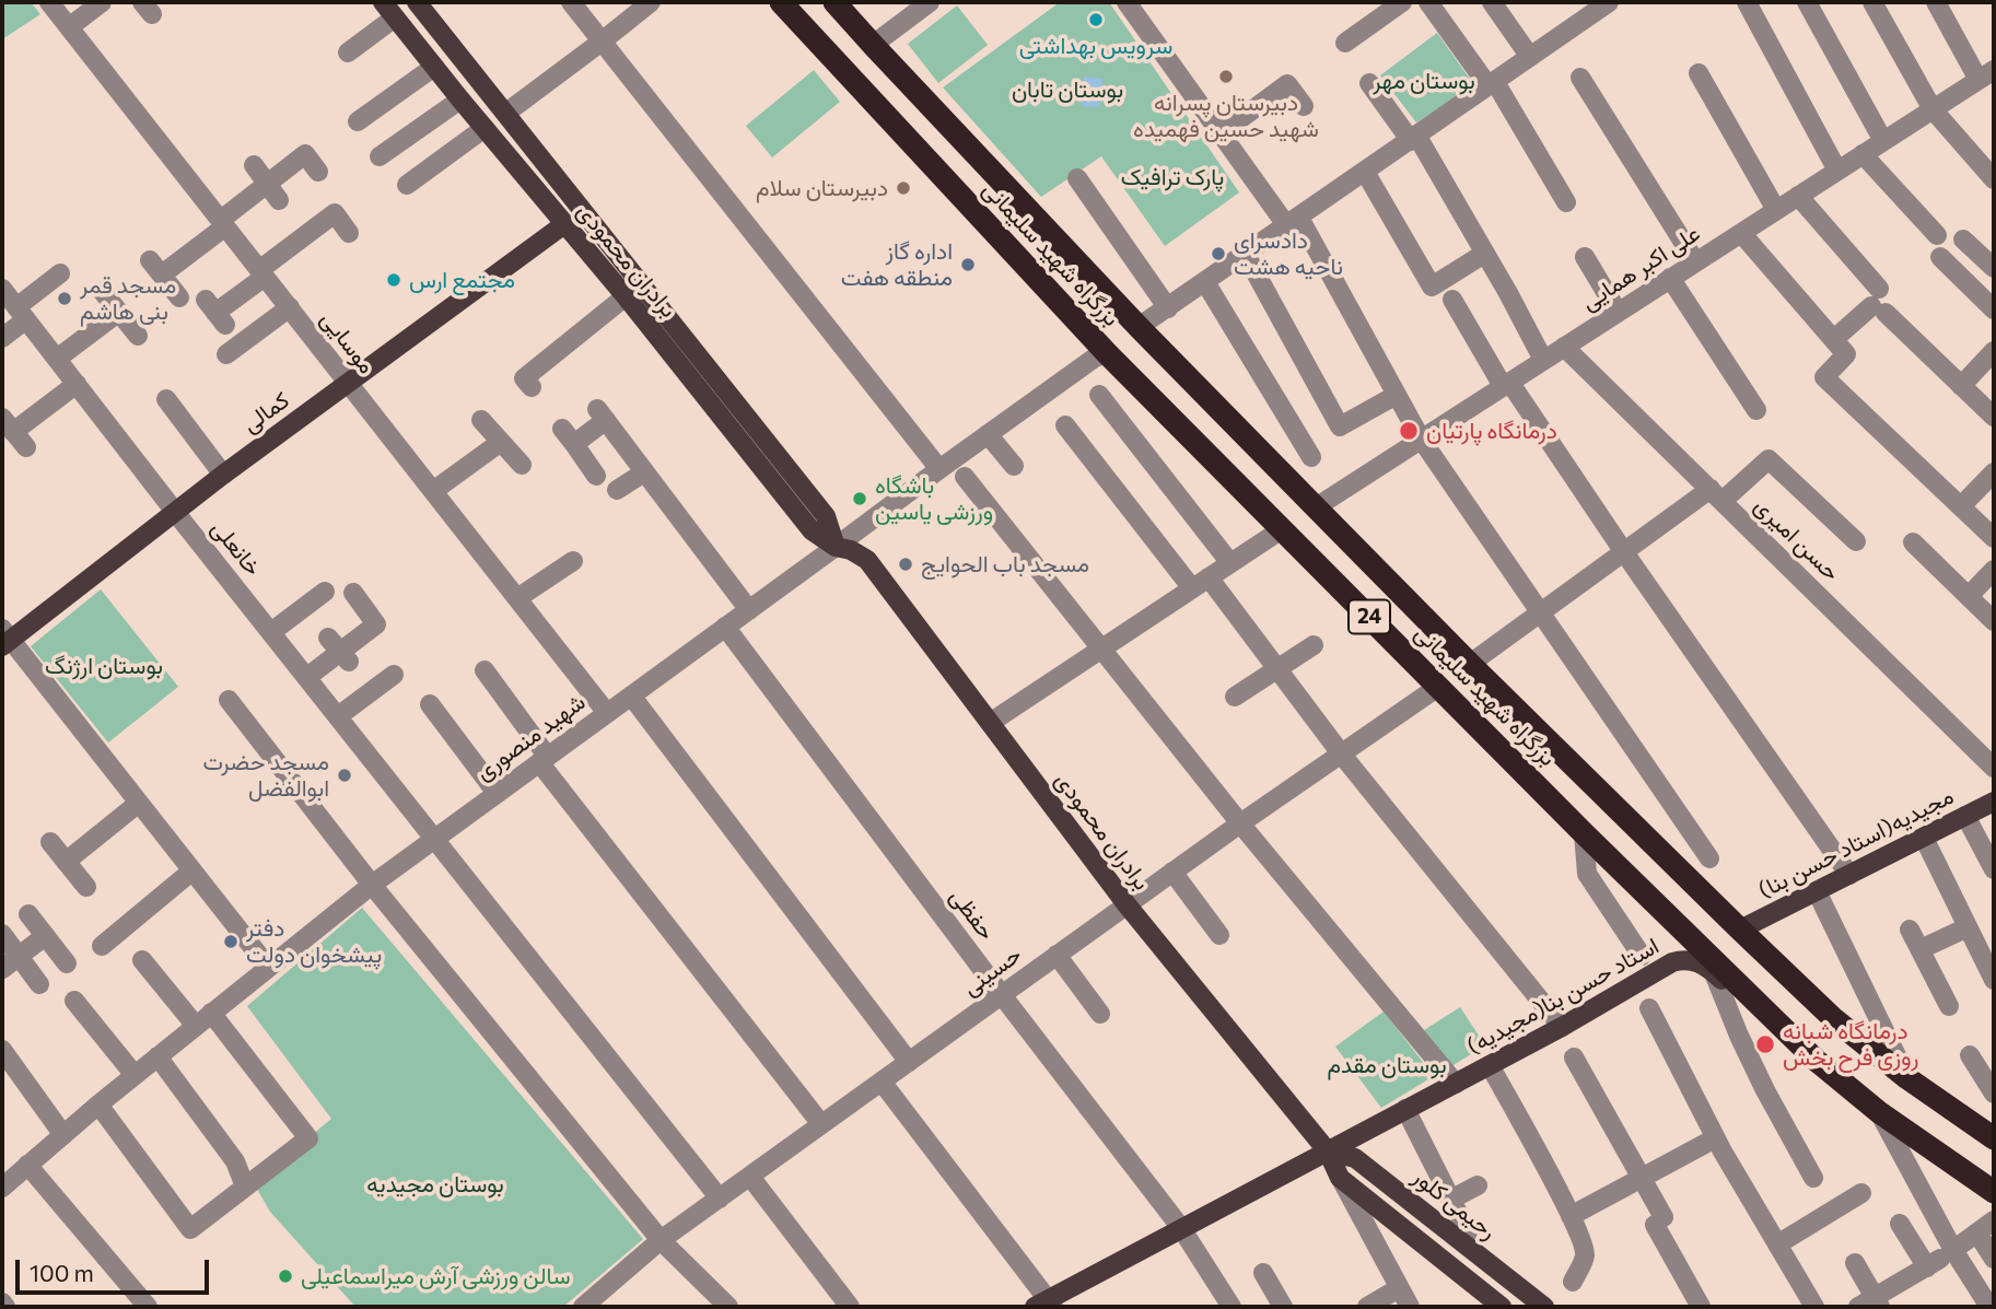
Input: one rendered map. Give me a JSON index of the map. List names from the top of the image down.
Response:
{
  "streets": {
    "highway": ["بزرگراه شهید سلیمانی", "24"],
    "main road": [
      "برادران محمودی",
      "کمالی",
      "مجیدیه(استاد حسن بنا)",
      "استاد حسن بنا(مجیدیه)",
      "رحیمی کلور"
    ],
    "street": [
      "علی اکبر همایی",
      "موسایی",
      "حسن امیری",
      "خانعلی",
      "شهید منصوری",
      "حفظی",
      "حسینی"
    ]
  },
  "crossings": [
    ["بزرگراه شهید سلیمانی", "شهید منصوری"],
    ["بزرگراه شهید سلیمانی", "حسینی"],
    ["بزرگراه شهید سلیمانی", "استاد حسن بنا(مجیدیه)"],
    ["برادران محمودی", "کمالی"],
    ["برادران محمودی", "شهید منصوری"],
    ["برادران محمودی", "حسینی"],
    ["برادران محمودی", "استاد حسن بنا(مجیدیه)"],
    ["برادران محمودی", "رحیمی کلور"],
    ["علی اکبر همایی", "حسن امیری"],
    ["علی اکبر همایی", "24"],
    ["موسایی", "کمالی"],
    ["موسایی", "شهید منصوری"],
    ["کمالی", "خانعلی"],
    ["خانعلی", "شهید منصوری"],
    ["خانعلی", "حسینی"],
    ["24", "مجیدیه(استاد حسن بنا)"],
    ["شهید منصوری", "حفظی"],
    ["حفظی", "حسینی"],
    ["حفظی", "استاد حسن بنا(مجیدیه)"],
    ["استاد حسن بنا(مجیدیه)", "رحیمی کلور"]
  ],
  "parks": [
    "بوستان مهر",
    "بوستان تابان",
    "پارک ترافیک",
    "بوستان ارژنگ",
    "بوستان مقدم",
    "بوستان مجیدیه"
  ],
  "places": [
    "سرویس بهداشتی",
    "دبیرستان پسرانه شهید حسین فهمیده",
    "دبیرستان سلام",
    "دادسرای ناحیه هشت",
    "اداره گاز منطقه هفت",
    "مجتمع ارس",
    "مسجد قمر بنی هاشم",
    "درمانگاه پارتیان",
    "باشگاه ورزشی یاسین",
    "مسجد باب الحوایج",
    "مسجد حضرت ابوالفضل",
    "دفتر پیشخوان دولت",
    "درمانگاه شبانه روزی فرح بخش",
    "سالن ورزشی آرش میراسماعیلی"
  ],
  "scale_bar": "100 m"
}
